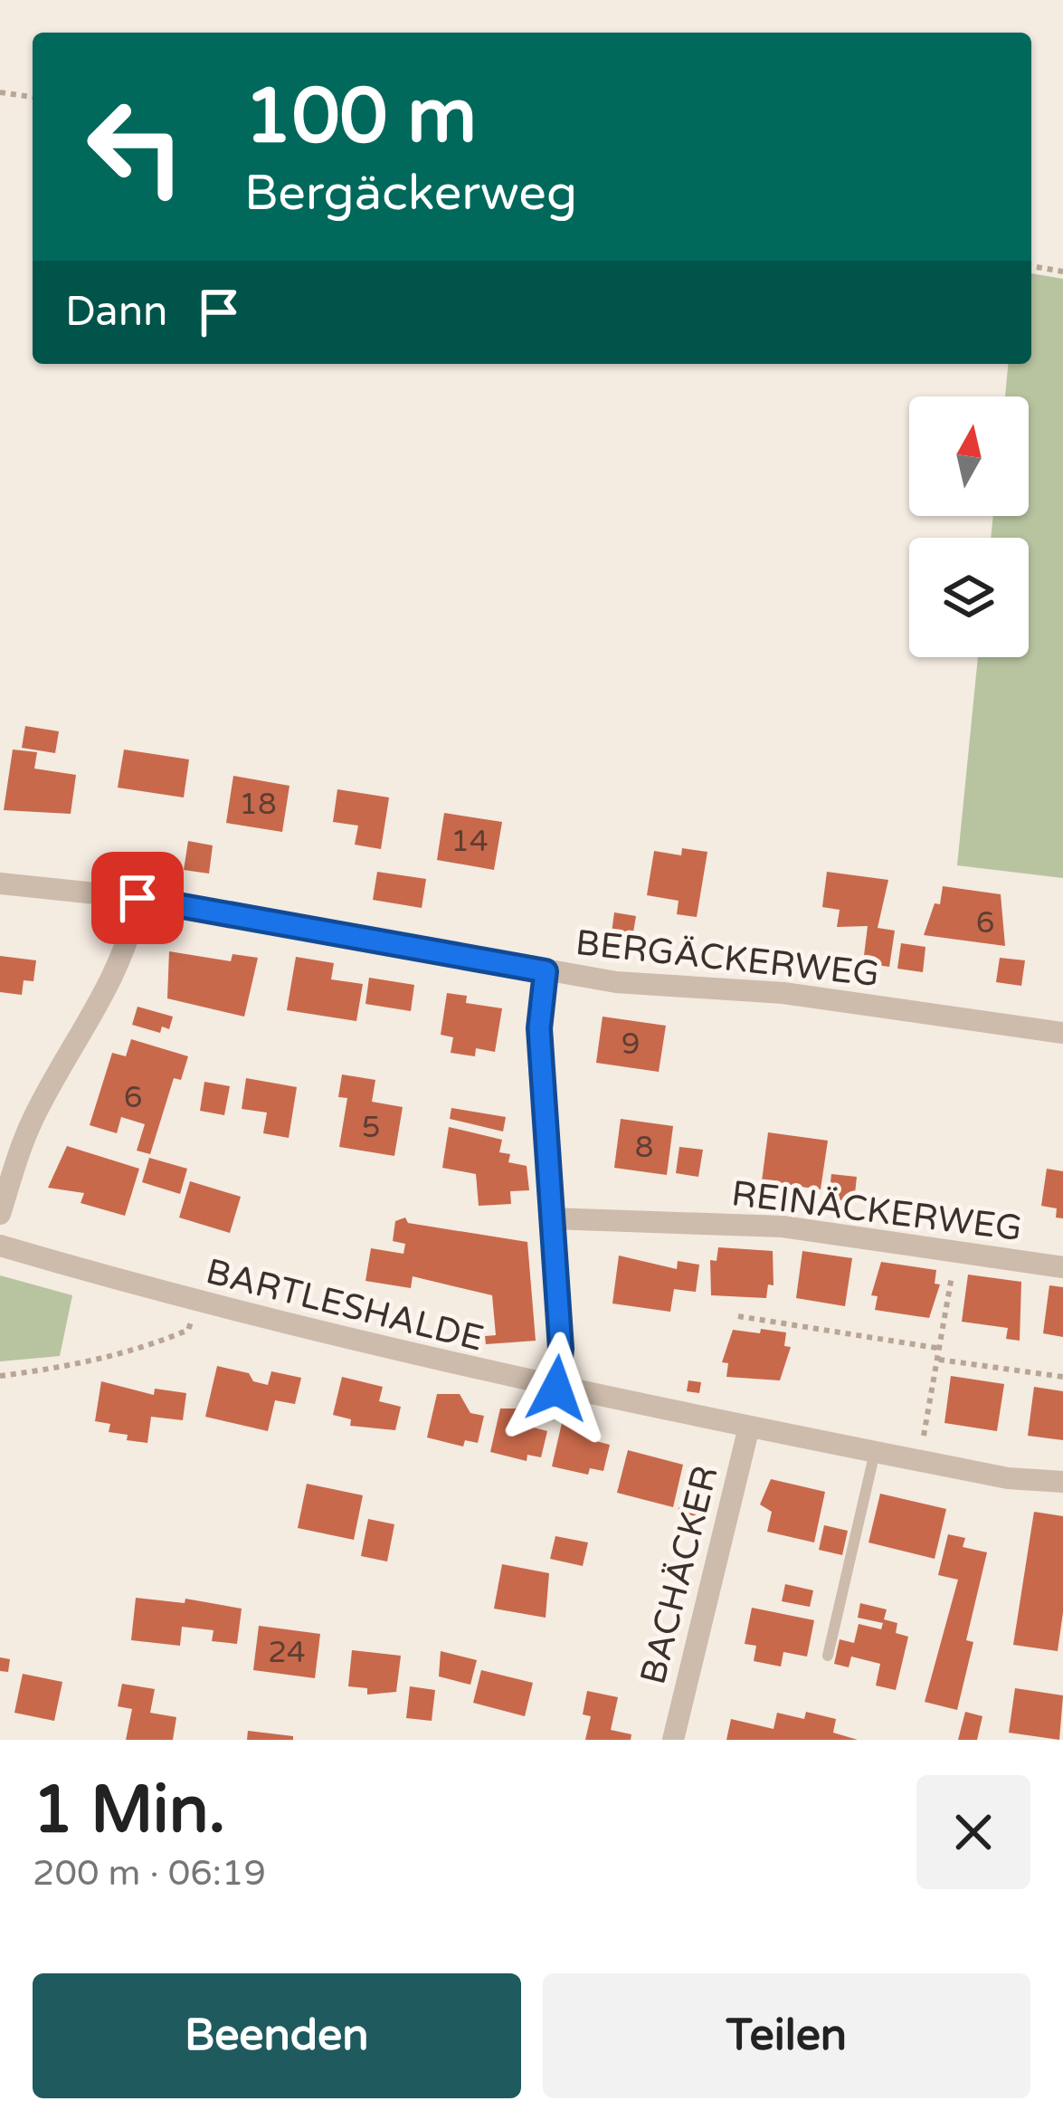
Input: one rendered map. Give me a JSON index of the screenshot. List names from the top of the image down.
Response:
{
  "streets": {
    "street": [
      "BERGÄCKERWEG",
      "REINÄCKERWEG",
      "BARTLESHALDE",
      "BACHÄCKER"
    ]
  },
  "crossings": [
    ["BARTLESHALDE", "BACHÄCKER"]
  ],
  "house_numbers": [
    "18",
    "14",
    "6",
    "9",
    "6",
    "5",
    "8",
    "24"
  ],
  "north": "top",
  "page": {
    "turn": ["100 m", "Bergäckerweg"],
    "then": "Dann",
    "heading": ["1 Min.", "200 m · 06:19"],
    "buttons": ["Beenden", "Teilen"]
  }
}
